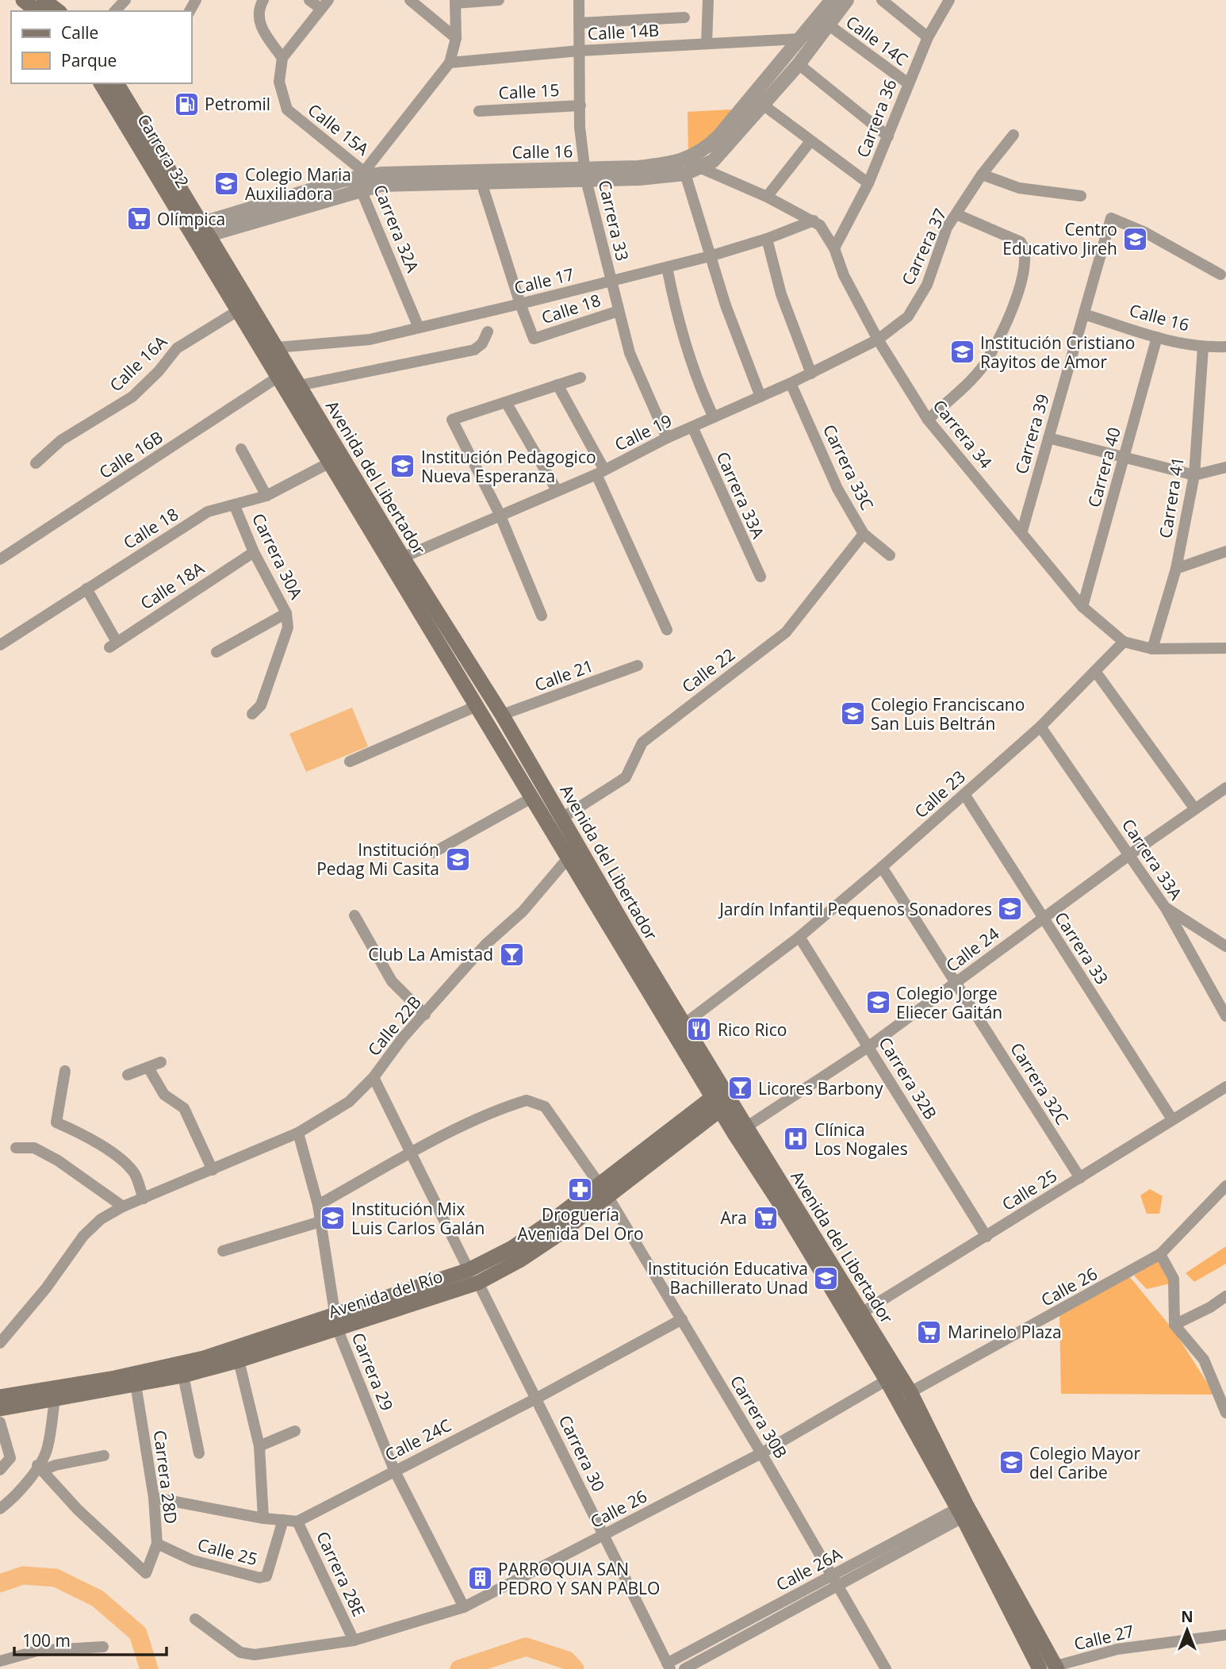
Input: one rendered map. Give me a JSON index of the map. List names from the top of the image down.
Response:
{
  "streets": {
    "main road": ["Carrera 32", "Avenida del Libertador", "Avenida del Río"],
    "street": [
      "Calle 14B",
      "Calle 14C",
      "Calle 15",
      "Carrera 36",
      "Calle 15A",
      "Calle 16",
      "Carrera 33",
      "Carrera 32A",
      "Carrera 37",
      "Calle 17",
      "Calle 18",
      "Calle 16A",
      "Calle 19",
      "Carrera 34",
      "Carrera 39",
      "Calle 16B",
      "Carrera 33C",
      "Carrera 40",
      "Carrera 33A",
      "Carrera 41",
      "Carrera 30A",
      "Calle 18A",
      "Calle 22",
      "Calle 21",
      "Calle 23",
      "Calle 24",
      "Calle 22B",
      "Carrera 32B",
      "Carrera 32C",
      "Calle 25",
      "Calle 26",
      "Carrera 29",
      "Carrera 30B",
      "Calle 24C",
      "Carrera 30",
      "Carrera 28D",
      "Calle 26A",
      "Carrera 28E",
      "Calle 27"
    ]
  },
  "crossings": [
    ["Calle 14B", "Calle 16"],
    ["Calle 14B", "Carrera 33"],
    ["Calle 14B", "Carrera 32A"],
    ["Calle 14C", "Carrera 36"],
    ["Calle 14C", "Calle 16"],
    ["Calle 15", "Carrera 33"],
    ["Carrera 36", "Carrera 34"],
    ["Calle 15A", "Calle 16"],
    ["Calle 15A", "Carrera 32A"],
    ["Carrera 32", "Calle 16"],
    ["Carrera 32", "Avenida del Libertador"],
    ["Calle 16", "Carrera 33"],
    ["Calle 16", "Carrera 32A"],
    ["Calle 16", "Carrera 39"],
    ["Calle 16", "Carrera 40"],
    ["Calle 16", "Avenida del Libertador"],
    ["Calle 16", "Carrera 41"],
    ["Carrera 33", "Calle 17"],
    ["Carrera 33", "Calle 18"],
    ["Carrera 33", "Calle 19"],
    ["Carrera 33", "Calle 23"],
    ["Carrera 33", "Calle 24"],
    ["Carrera 33", "Calle 25"],
    ["Carrera 32A", "Calle 17"],
    ["Carrera 37", "Calle 19"],
    ["Carrera 37", "Carrera 34"],
    ["Calle 17", "Calle 18"],
    ["Calle 17", "Carrera 34"],
    ["Calle 17", "Avenida del Libertador"],
    ["Calle 18", "Avenida del Libertador"],
    ["Calle 18", "Carrera 30A"],
    ["Calle 18", "Calle 18A"],
    ["Calle 16A", "Avenida del Libertador"],
    ["Calle 19", "Carrera 34"],
    ["Calle 19", "Carrera 33C"],
    ["Calle 19", "Avenida del Libertador"],
    ["Calle 19", "Carrera 33A"],
    ["Carrera 34", "Carrera 39"],
    ["Carrera 34", "Carrera 40"],
    ["Carrera 34", "Calle 23"],
    ["Calle 16B", "Avenida del Libertador"],
    ["Carrera 33C", "Calle 22"],
    ["Avenida del Libertador", "Calle 22"],
    ["Avenida del Libertador", "Calle 21"],
    ["Avenida del Libertador", "Calle 23"],
    ["Avenida del Libertador", "Calle 24"],
    ["Avenida del Libertador", "Calle 22B"],
    ["Avenida del Libertador", "Calle 25"],
    ["Avenida del Libertador", "Calle 26"],
    ["Avenida del Libertador", "Avenida del Río"],
    ["Avenida del Libertador", "Calle 26A"],
    ["Avenida del Libertador", "Calle 27"],
    ["Carrera 33A", "Calle 23"],
    ["Carrera 33A", "Calle 24"],
    ["Carrera 30A", "Calle 18A"],
    ["Calle 23", "Carrera 32B"],
    ["Calle 23", "Carrera 32C"],
    ["Calle 24", "Carrera 32B"],
    ["Calle 24", "Carrera 32C"],
    ["Calle 22B", "Carrera 29"],
    ["Calle 22B", "Carrera 30"],
    ["Carrera 32B", "Calle 25"],
    ["Carrera 32C", "Calle 25"],
    ["Calle 25", "Carrera 28D"],
    ["Calle 26", "Carrera 29"],
    ["Calle 26", "Carrera 30B"],
    ["Calle 26", "Carrera 30"],
    ["Calle 26", "Carrera 28E"],
    ["Avenida del Río", "Carrera 29"],
    ["Avenida del Río", "Carrera 30B"],
    ["Avenida del Río", "Carrera 30"],
    ["Avenida del Río", "Carrera 28D"],
    ["Carrera 29", "Carrera 30B"],
    ["Carrera 29", "Calle 24C"],
    ["Carrera 30B", "Calle 24C"],
    ["Carrera 30B", "Carrera 30"],
    ["Carrera 30B", "Calle 26A"],
    ["Calle 24C", "Carrera 30"],
    ["Calle 24C", "Carrera 28E"],
    ["Carrera 30", "Calle 26A"]
  ],
  "places": {
    "fuel station": ["Petromil"],
    "school or university": [
      "Colegio Maria Auxiliadora",
      "Centro Educativo Jireh",
      "Institución Cristiano Rayitos de Amor",
      "Institución Pedagogico Nueva Esperanza",
      "Colegio Franciscano San Luis Beltrán",
      "Institución Pedag Mi Casita",
      "Jardín Infantil Pequenos Sonadores",
      "Colegio Jorge Eliecer Gaitán",
      "Institución Mix Luis Carlos Galán",
      "Institución Educativa Bachillerato Unad",
      "Colegio Mayor del Caribe"
    ],
    "supermarket": ["Olímpica", "Ara", "Marinelo Plaza"],
    "bar": ["Club La Amistad", "Licores Barbony"],
    "restaurant": ["Rico Rico"],
    "hospital": ["Clínica Los Nogales"],
    "pharmacy": ["Droguería Avenida Del Oro"],
    "building": ["PARROQUIA SAN PEDRO Y SAN PABLO"]
  },
  "legend": ["Calle", "Parque"],
  "scale_bar": "100 m",
  "north": "top"
}
